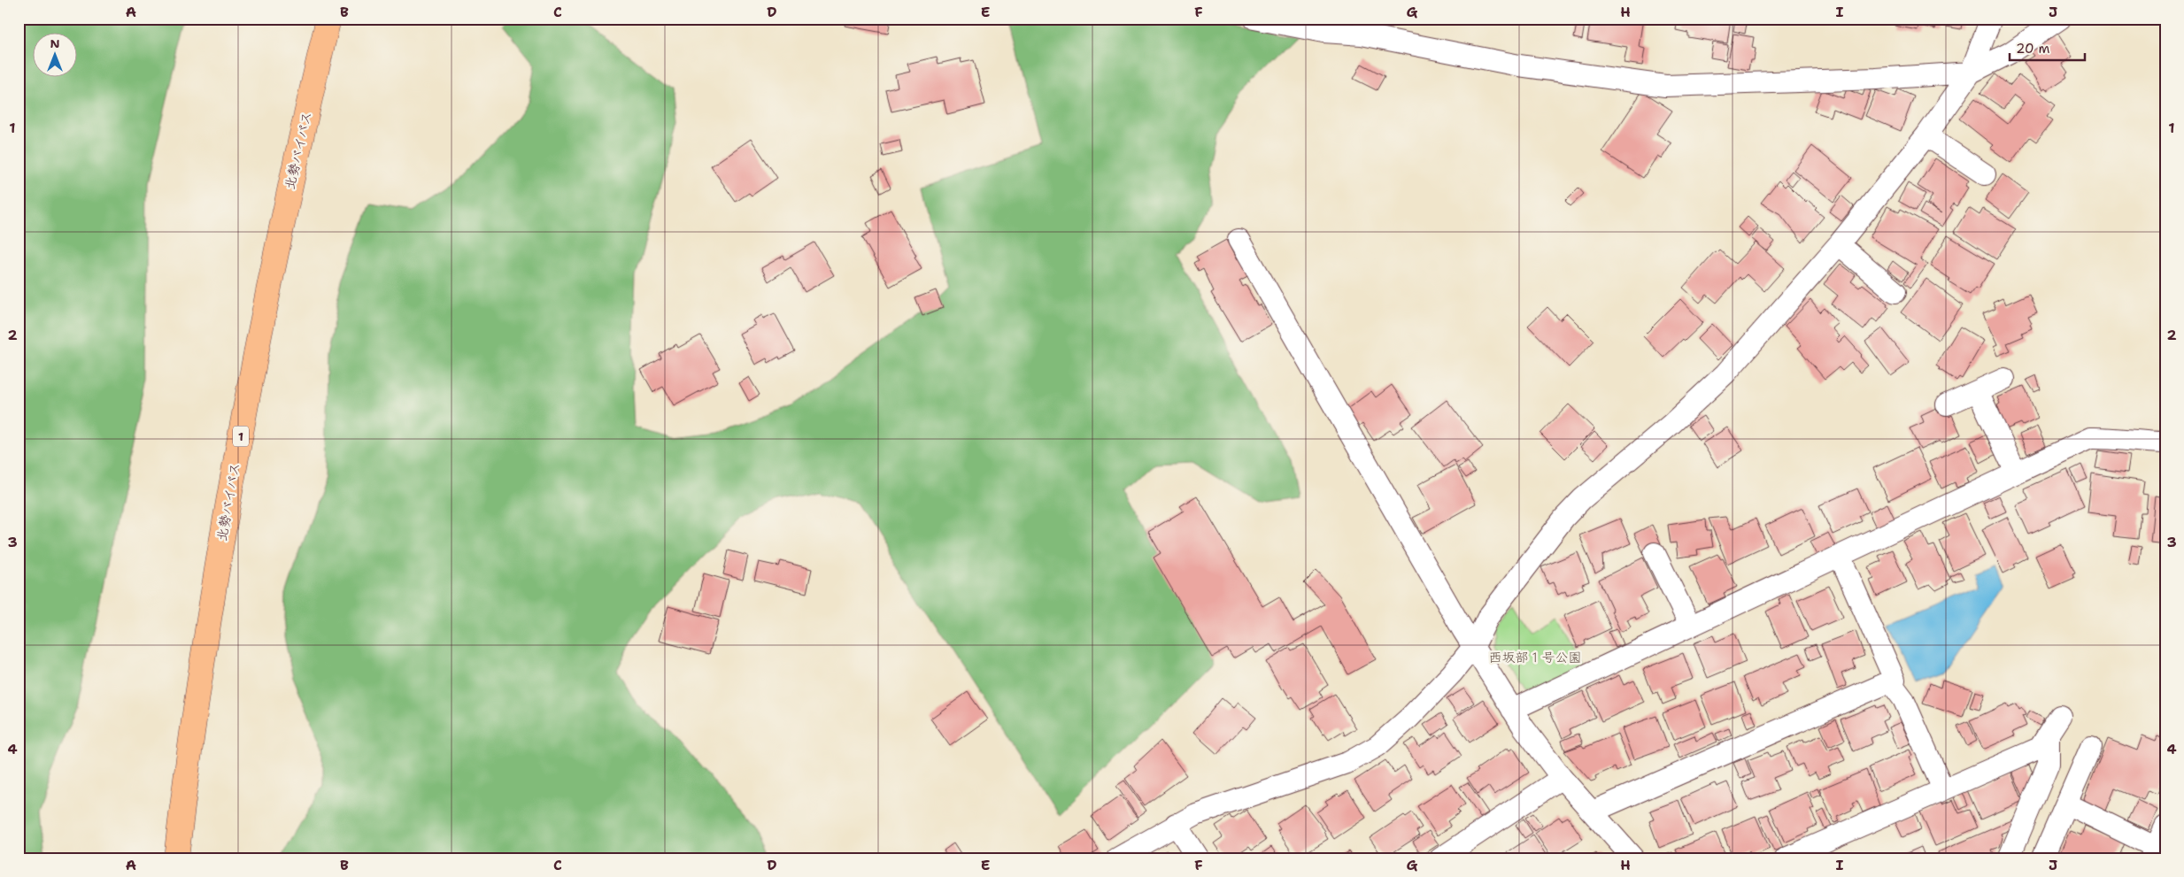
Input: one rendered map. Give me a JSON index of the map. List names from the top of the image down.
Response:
{
  "streets": {
    "highway": ["北勢バイパス", "1"]
  },
  "parks": ["西坂部１号公園"],
  "scale_bar": "20 m",
  "north": "top",
  "grid": {
    "columns": [
      "A",
      "B",
      "C",
      "D",
      "E",
      "F",
      "G",
      "H",
      "I",
      "J"
    ],
    "rows": [
      "1",
      "2",
      "3",
      "4"
    ]
  }
}
